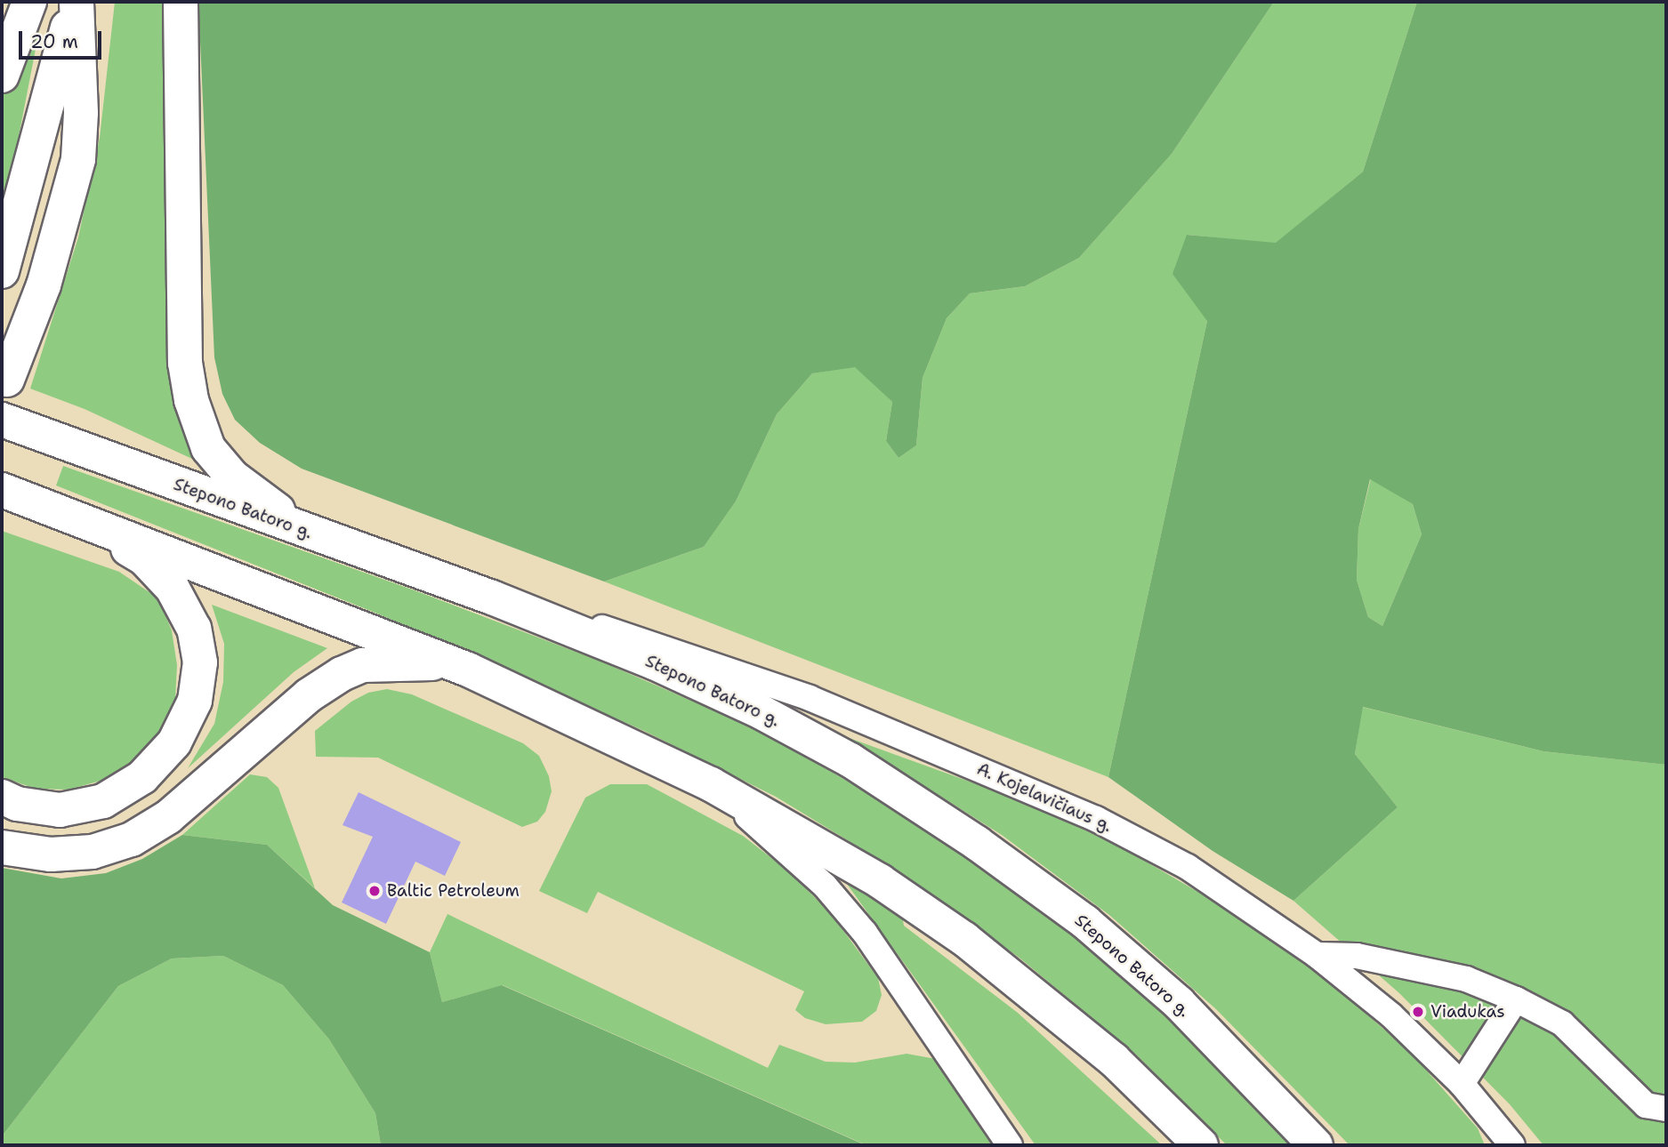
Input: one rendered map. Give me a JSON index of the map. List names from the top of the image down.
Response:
{
  "streets": {
    "main road": ["Stepono Batoro g."],
    "street": ["A. Kojelavičiaus g."]
  },
  "crossings": [
    ["Stepono Batoro g.", "A. Kojelavičiaus g."]
  ],
  "places": ["Baltic Petroleum", "Viadukas"],
  "scale_bar": "20 m"
}
